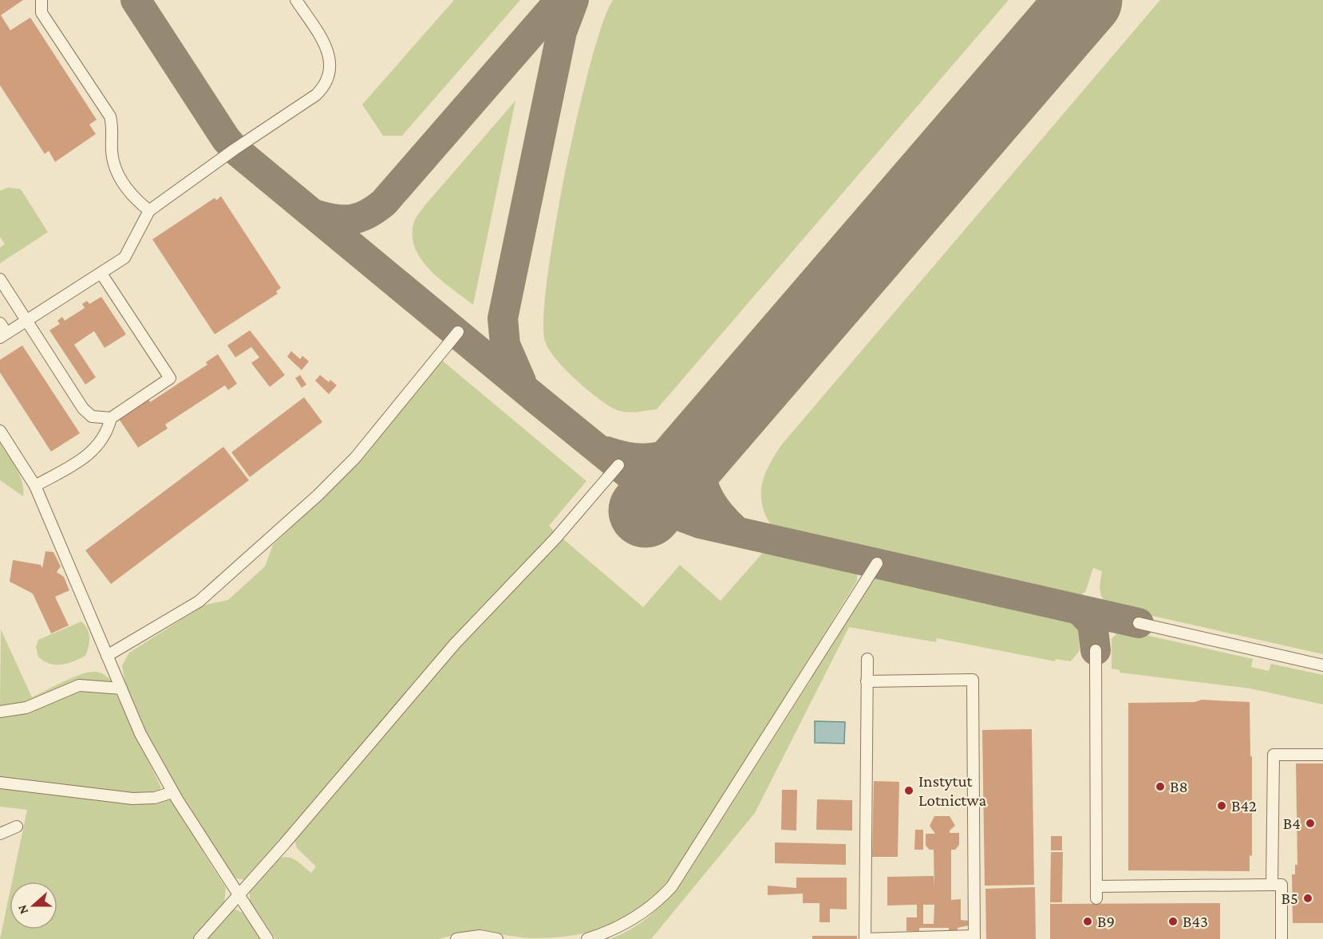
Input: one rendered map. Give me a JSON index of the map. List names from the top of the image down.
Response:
{
  "places": [
    "B8",
    "Instytut Lotnictwa",
    "B42",
    "B4",
    "B5",
    "B9",
    "B43"
  ],
  "north": "left"
}
